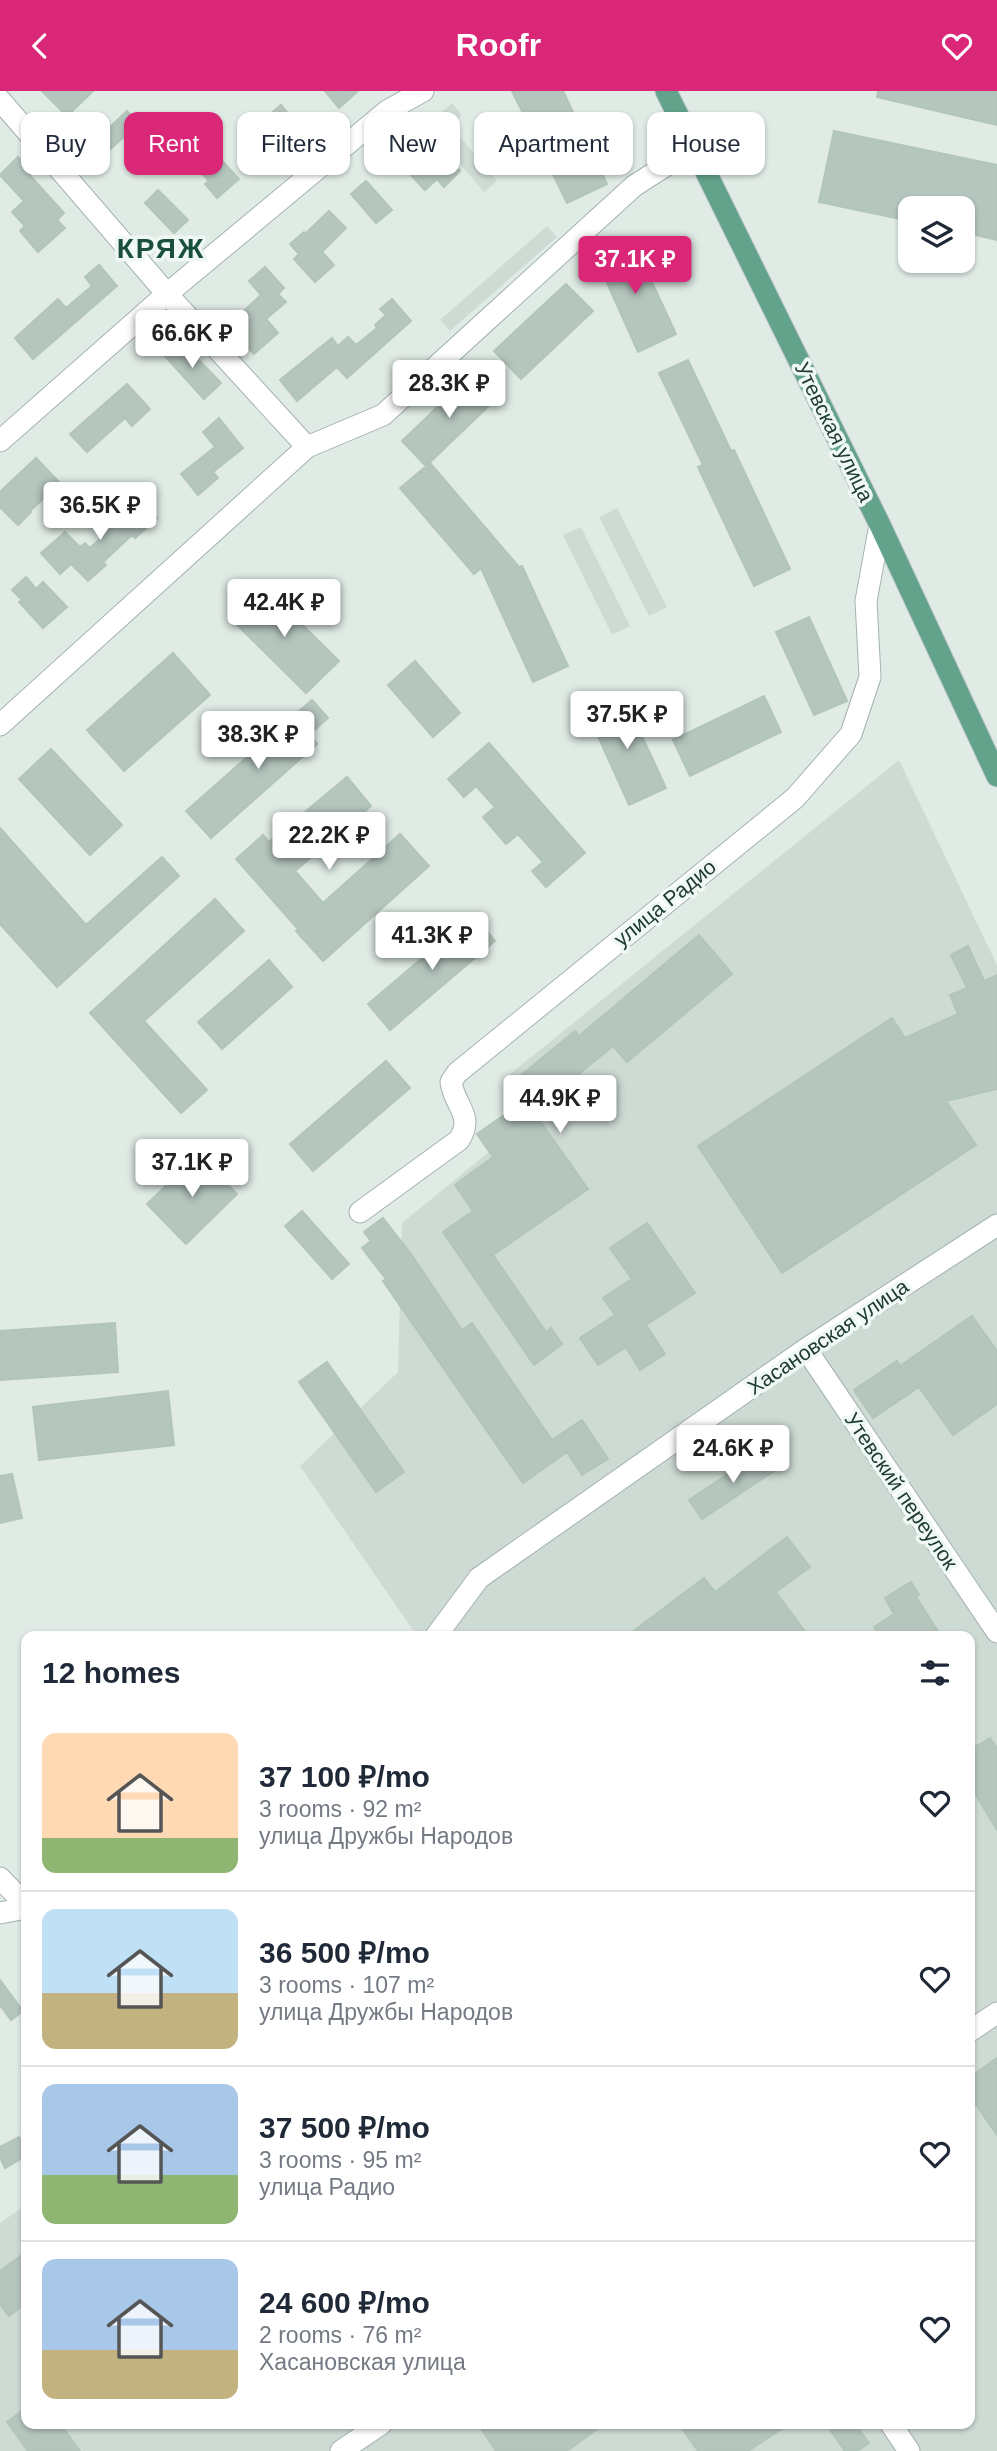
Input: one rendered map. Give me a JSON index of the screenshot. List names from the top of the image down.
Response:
{
  "streets": {
    "main road": ["Утевская улица"],
    "street": ["улица Радио", "Хасановская улица", "Утевский переулок"]
  },
  "crossings": [
    ["Утевская улица", "улица Радио"],
    ["Хасановская улица", "Утевский переулок"]
  ],
  "districts": ["КРЯЖ"],
  "page": {
    "header": "Roofr",
    "chip": [
      "Buy",
      "Rent",
      "Filters",
      "New",
      "Apartment",
      "House"
    ],
    "price": [
      "37.1K ₽",
      "66.6K ₽",
      "28.3K ₽",
      "36.5K ₽",
      "42.4K ₽",
      "37.5K ₽",
      "38.3K ₽",
      "22.2K ₽",
      "41.3K ₽",
      "44.9K ₽",
      "37.1K ₽",
      "24.6K ₽"
    ],
    "heading": "12 homes",
    "list": [
      {
        "name": "37 100 ₽/mo",
        "note": "3 rooms · 92 m² · улица Дружбы Народов"
      },
      {
        "name": "36 500 ₽/mo",
        "note": "3 rooms · 107 m² · улица Дружбы Народов"
      },
      {
        "name": "37 500 ₽/mo",
        "note": "3 rooms · 95 m² · улица Радио"
      },
      {
        "name": "24 600 ₽/mo",
        "note": "2 rooms · 76 m² · Хасановская улица"
      }
    ]
  }
}
